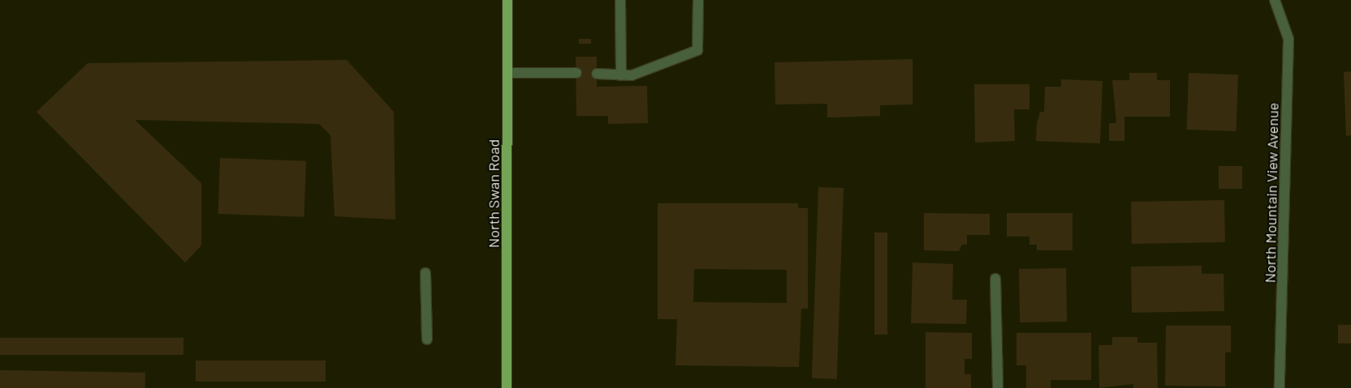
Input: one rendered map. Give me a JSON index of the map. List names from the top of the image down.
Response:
{
  "streets": {
    "main road": ["North Swan Road"],
    "street": ["North Mountain View Avenue"]
  }
}
